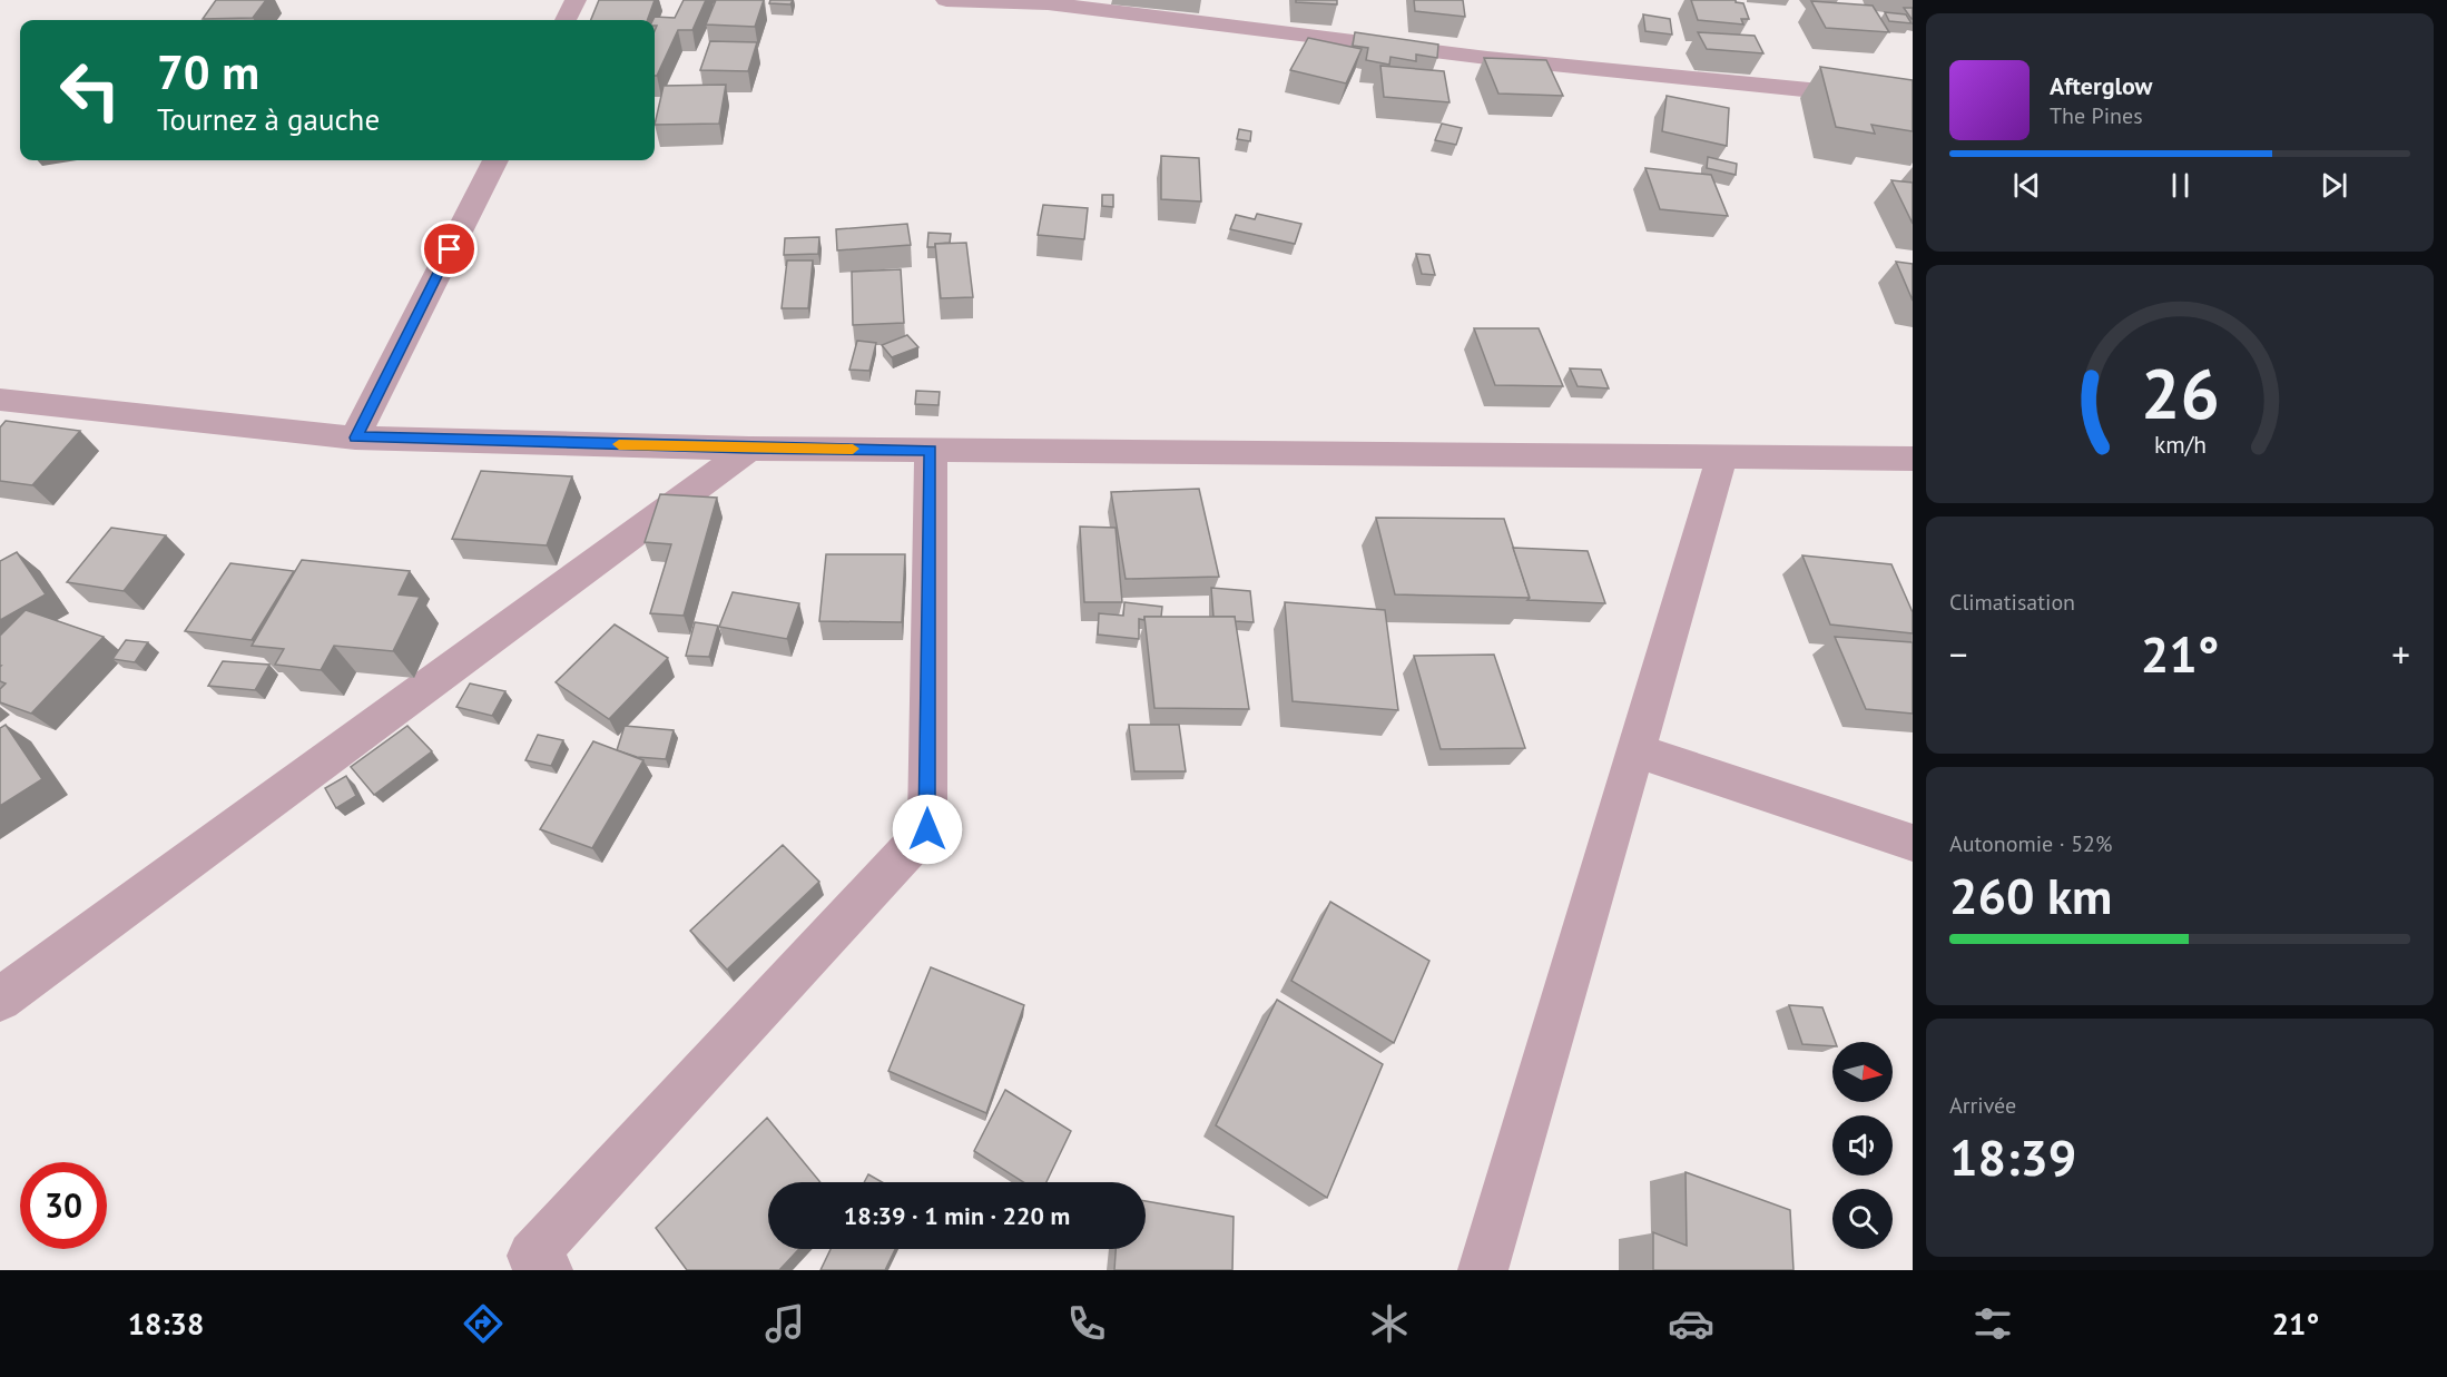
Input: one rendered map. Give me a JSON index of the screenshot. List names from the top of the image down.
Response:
{
  "north": "right",
  "page": {
    "turn": ["70 m", "Tournez à gauche"],
    "song": ["Afterglow", "The Pines"],
    "tile": [
      "Climatisation",
      ["Autonomie · 52%", "260 km"],
      ["Arrivée", "18:39"]
    ],
    "heat": ["−", "21°", "+"],
    "limit": "30",
    "trip": "18:39 · 1 min · 220 m",
    "tabs": ["18:38", "21°"],
    "gauge": ["26", "km/h"]
  }
}
